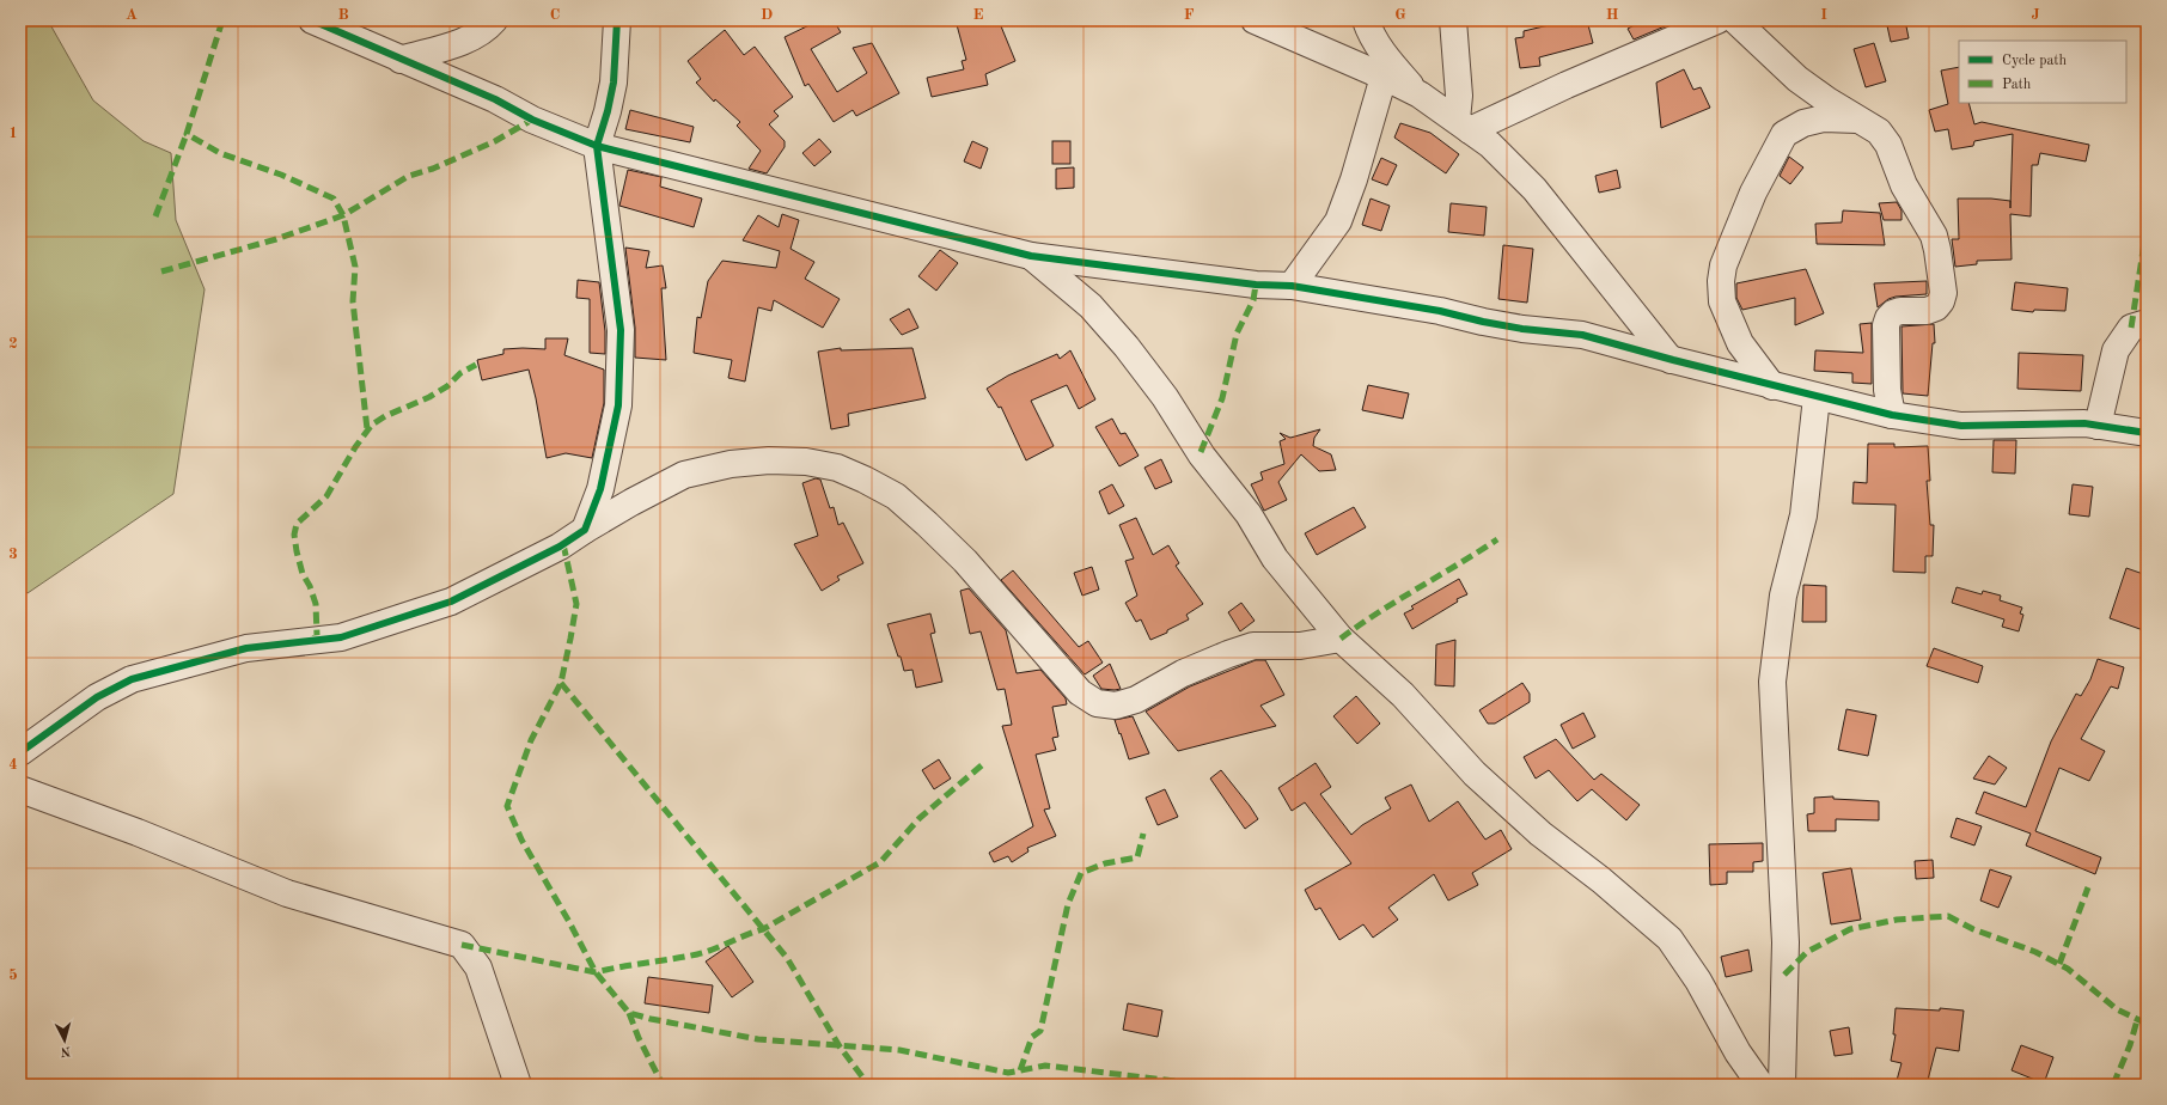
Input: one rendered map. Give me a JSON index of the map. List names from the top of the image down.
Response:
{
  "legend": ["Cycle path", "Path"],
  "north": "bottom",
  "grid": {
    "columns": [
      "A",
      "B",
      "C",
      "D",
      "E",
      "F",
      "G",
      "H",
      "I",
      "J"
    ],
    "rows": [
      "1",
      "2",
      "3",
      "4",
      "5"
    ]
  }
}
